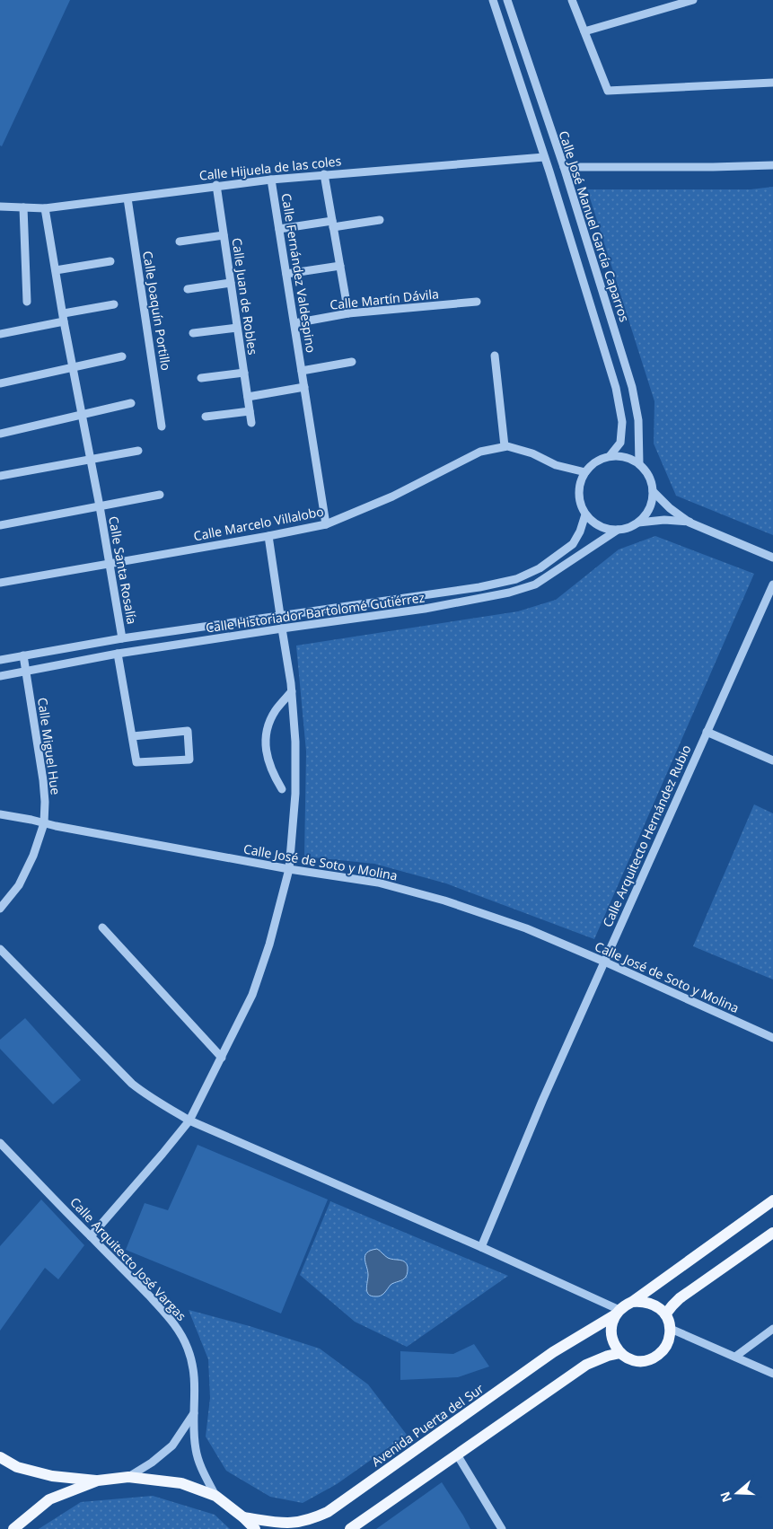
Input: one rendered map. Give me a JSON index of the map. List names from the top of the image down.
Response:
{
  "streets": {
    "main road": ["Avenida Puerta del Sur"],
    "street": [
      "Calle Hijuela de las coles",
      "Calle José Manuel García Caparros",
      "Calle Fernández Valdespino",
      "Calle Juan de Robles",
      "Calle Martín Dávila",
      "Calle Joaquín Portillo",
      "Calle Marcelo Villalobo",
      "Calle Santa Rosalía",
      "Calle Historiador Bartolomé Gutiérrez",
      "Calle Miguel Hue",
      "Calle Arquitecto Hernández Rubio",
      "Calle José de Soto y Molina",
      "Calle Arquitecto José Vargas"
    ]
  },
  "crossings": [
    ["Calle Hijuela de las coles", "Calle José Manuel García Caparros"],
    ["Calle Hijuela de las coles", "Calle Fernández Valdespino"],
    ["Calle Hijuela de las coles", "Calle Juan de Robles"],
    ["Calle Hijuela de las coles", "Calle Joaquín Portillo"],
    ["Calle Hijuela de las coles", "Calle Santa Rosalía"],
    ["Calle José Manuel García Caparros", "Calle Marcelo Villalobo"],
    ["Calle José Manuel García Caparros", "Calle Historiador Bartolomé Gutiérrez"],
    ["Calle Fernández Valdespino", "Calle Martín Dávila"],
    ["Calle Fernández Valdespino", "Calle Marcelo Villalobo"],
    ["Calle Marcelo Villalobo", "Calle Santa Rosalía"],
    ["Calle Marcelo Villalobo", "Calle Historiador Bartolomé Gutiérrez"],
    ["Calle Santa Rosalía", "Calle Historiador Bartolomé Gutiérrez"],
    ["Calle Historiador Bartolomé Gutiérrez", "Calle Miguel Hue"],
    ["Calle Miguel Hue", "Calle José de Soto y Molina"],
    ["Calle Arquitecto Hernández Rubio", "Calle José de Soto y Molina"]
  ],
  "north": "left"
}
